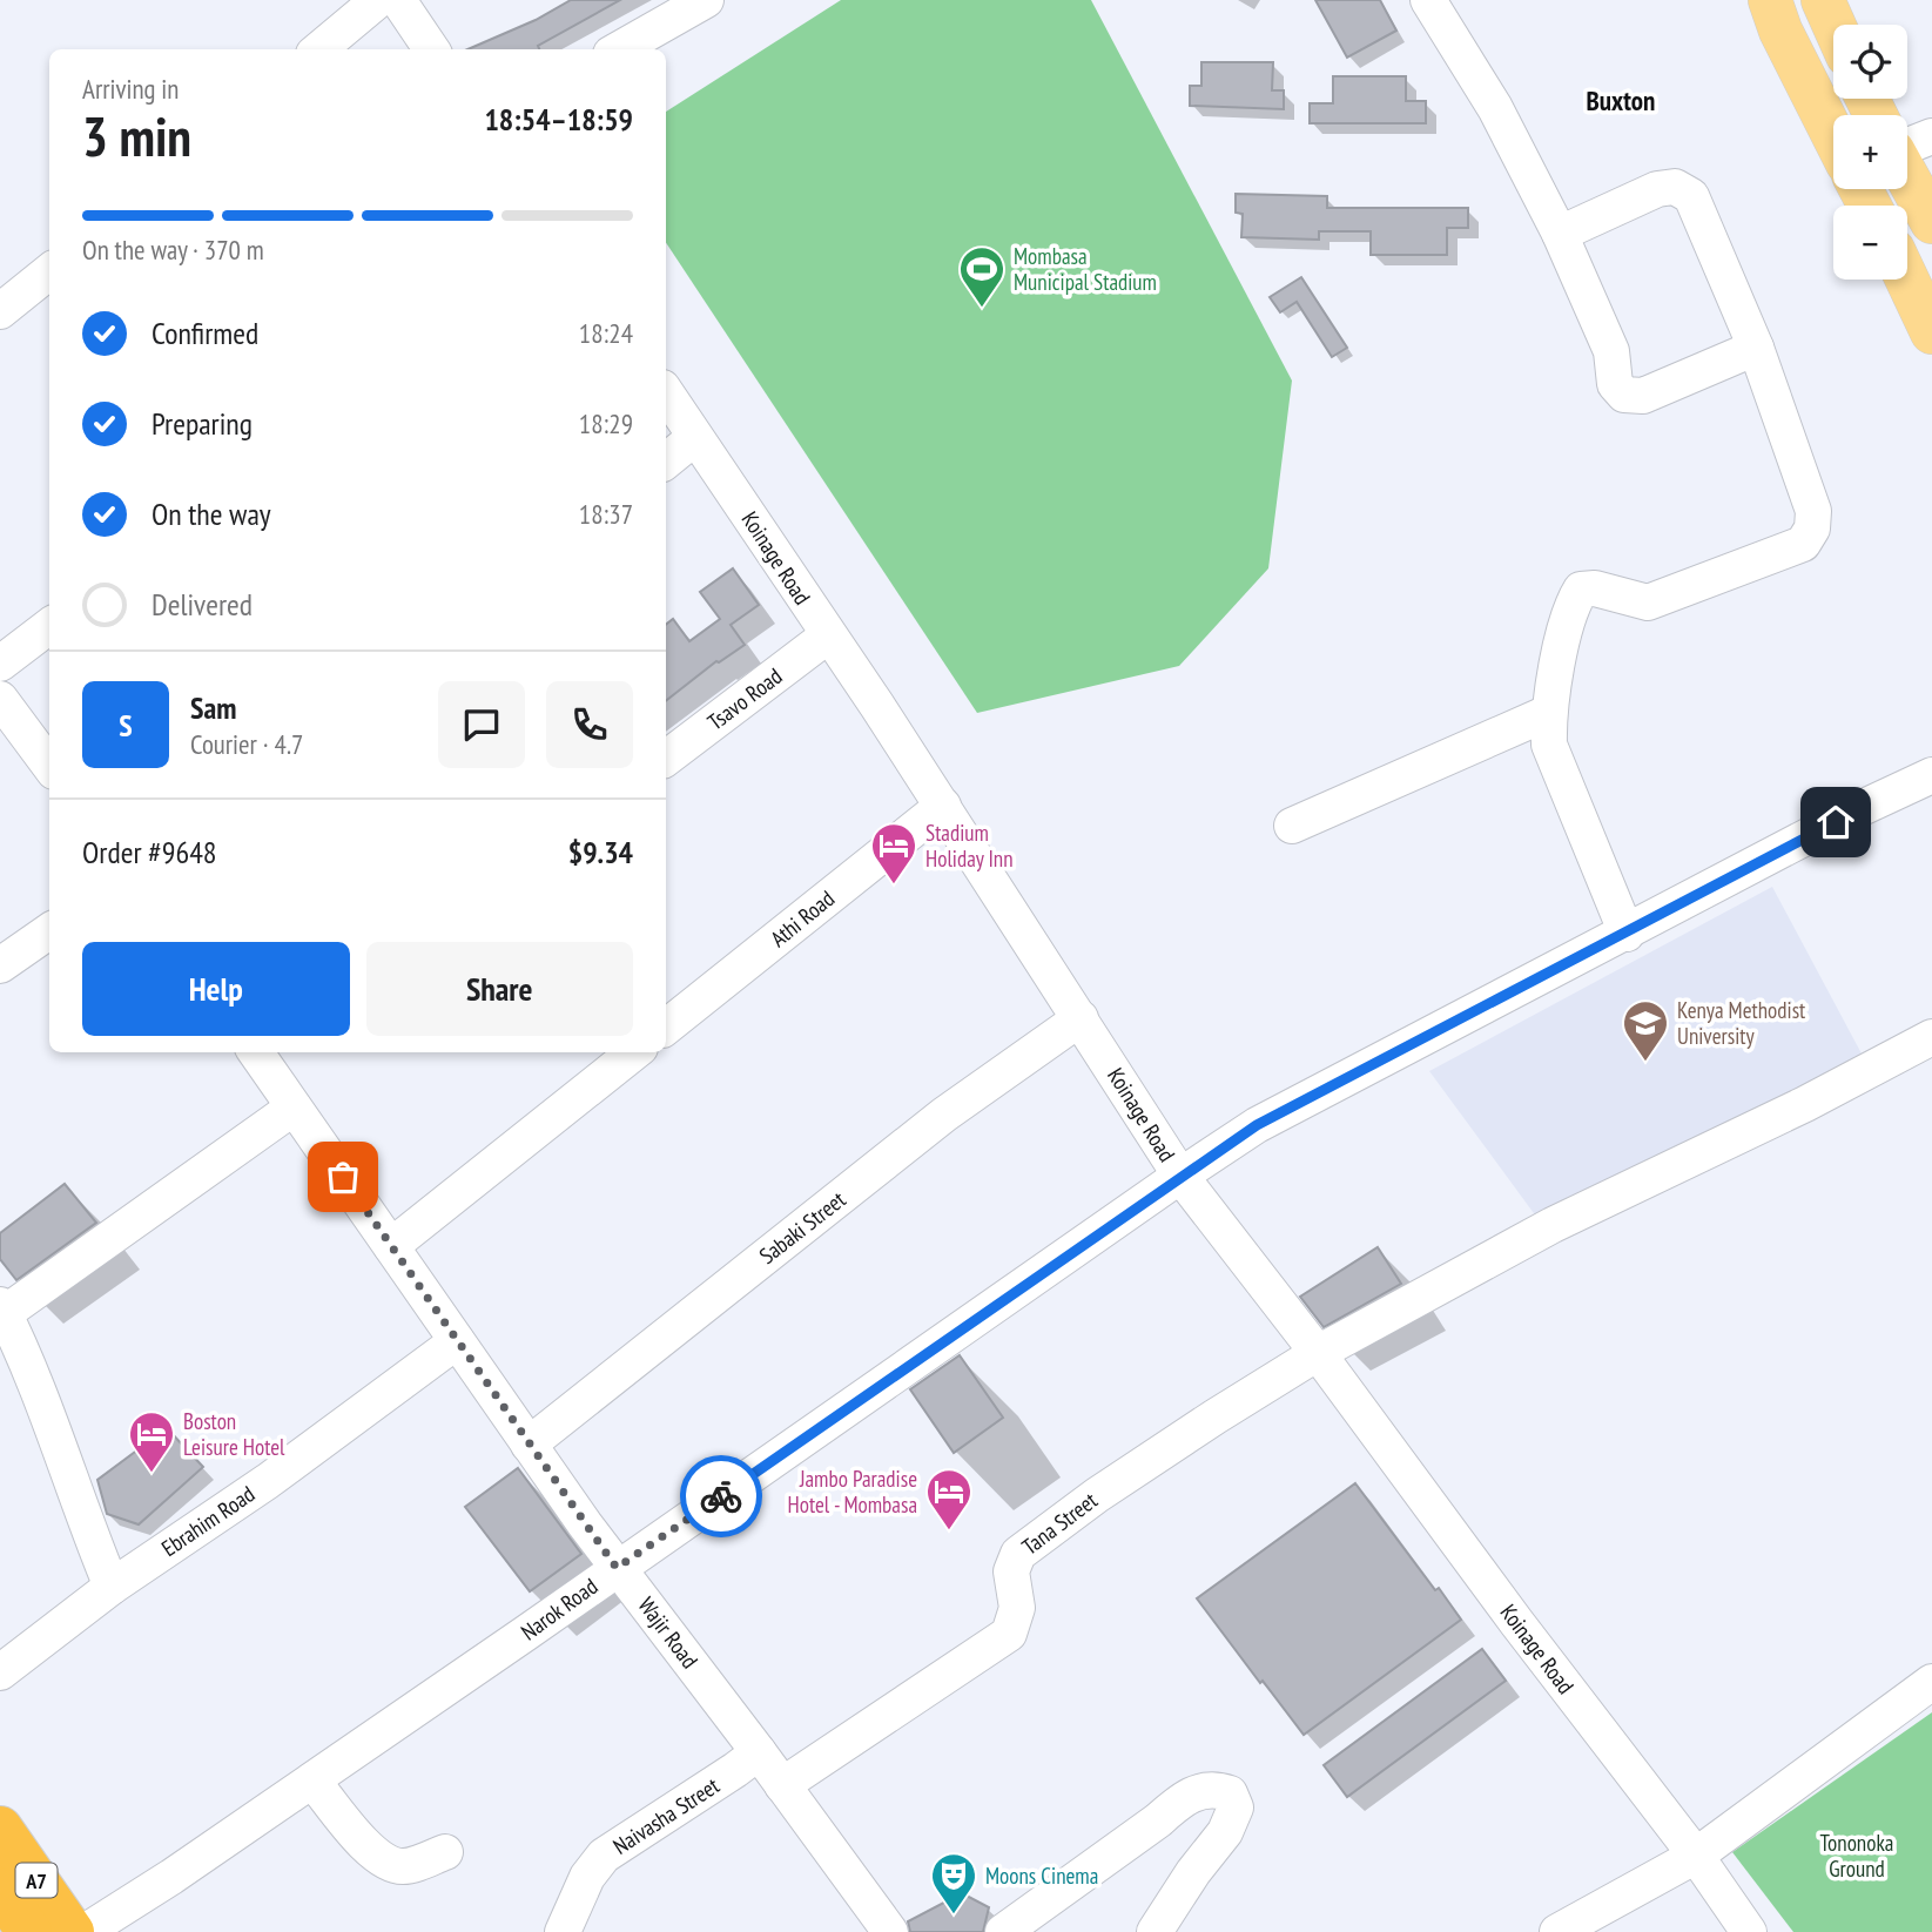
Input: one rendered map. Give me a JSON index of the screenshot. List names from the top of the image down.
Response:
{
  "streets": {
    "highway": ["A7"],
    "street": [
      "Koinage Road",
      "Tsavo Road",
      "Athi Road",
      "Sabaki Street",
      "Ebrahim Road",
      "Tana Street",
      "Narok Road",
      "Wajir Road",
      "Naivasha Street"
    ]
  },
  "crossings": [
    ["Koinage Road", "Tsavo Road"],
    ["Koinage Road", "Athi Road"],
    ["Koinage Road", "Sabaki Street"],
    ["Koinage Road", "Tana Street"],
    ["Koinage Road", "Narok Road"],
    ["Sabaki Street", "Wajir Road"],
    ["Ebrahim Road", "Wajir Road"],
    ["Tana Street", "Wajir Road"],
    ["Narok Road", "Wajir Road"],
    ["Wajir Road", "Naivasha Street"]
  ],
  "districts": ["Buxton"],
  "parks": ["Tononoka Ground"],
  "places": {
    "sports": ["Mombasa Municipal Stadium"],
    "hotel": ["Stadium Holiday Inn", "Boston Leisure Hotel", "Jambo Paradise Hotel - Mombasa"],
    "school or university": ["Kenya Methodist University"],
    "theatre": ["Moons Cinema"]
  },
  "page": {
    "map_buttons": ["+", "−"],
    "heading": ["3 min", "Arriving in", "18:54–18:59"],
    "panel": [
      "Sam",
      "Courier · 4.7",
      "Order #9648",
      "$9.34"
    ],
    "bar": "On the way · 370 m",
    "list": [
      ["Confirmed", "18:24"],
      ["Preparing", "18:29"],
      ["On the way", "18:37"],
      "Delivered"
    ],
    "round": "S",
    "buttons": ["Help", "Share"]
  }
}
